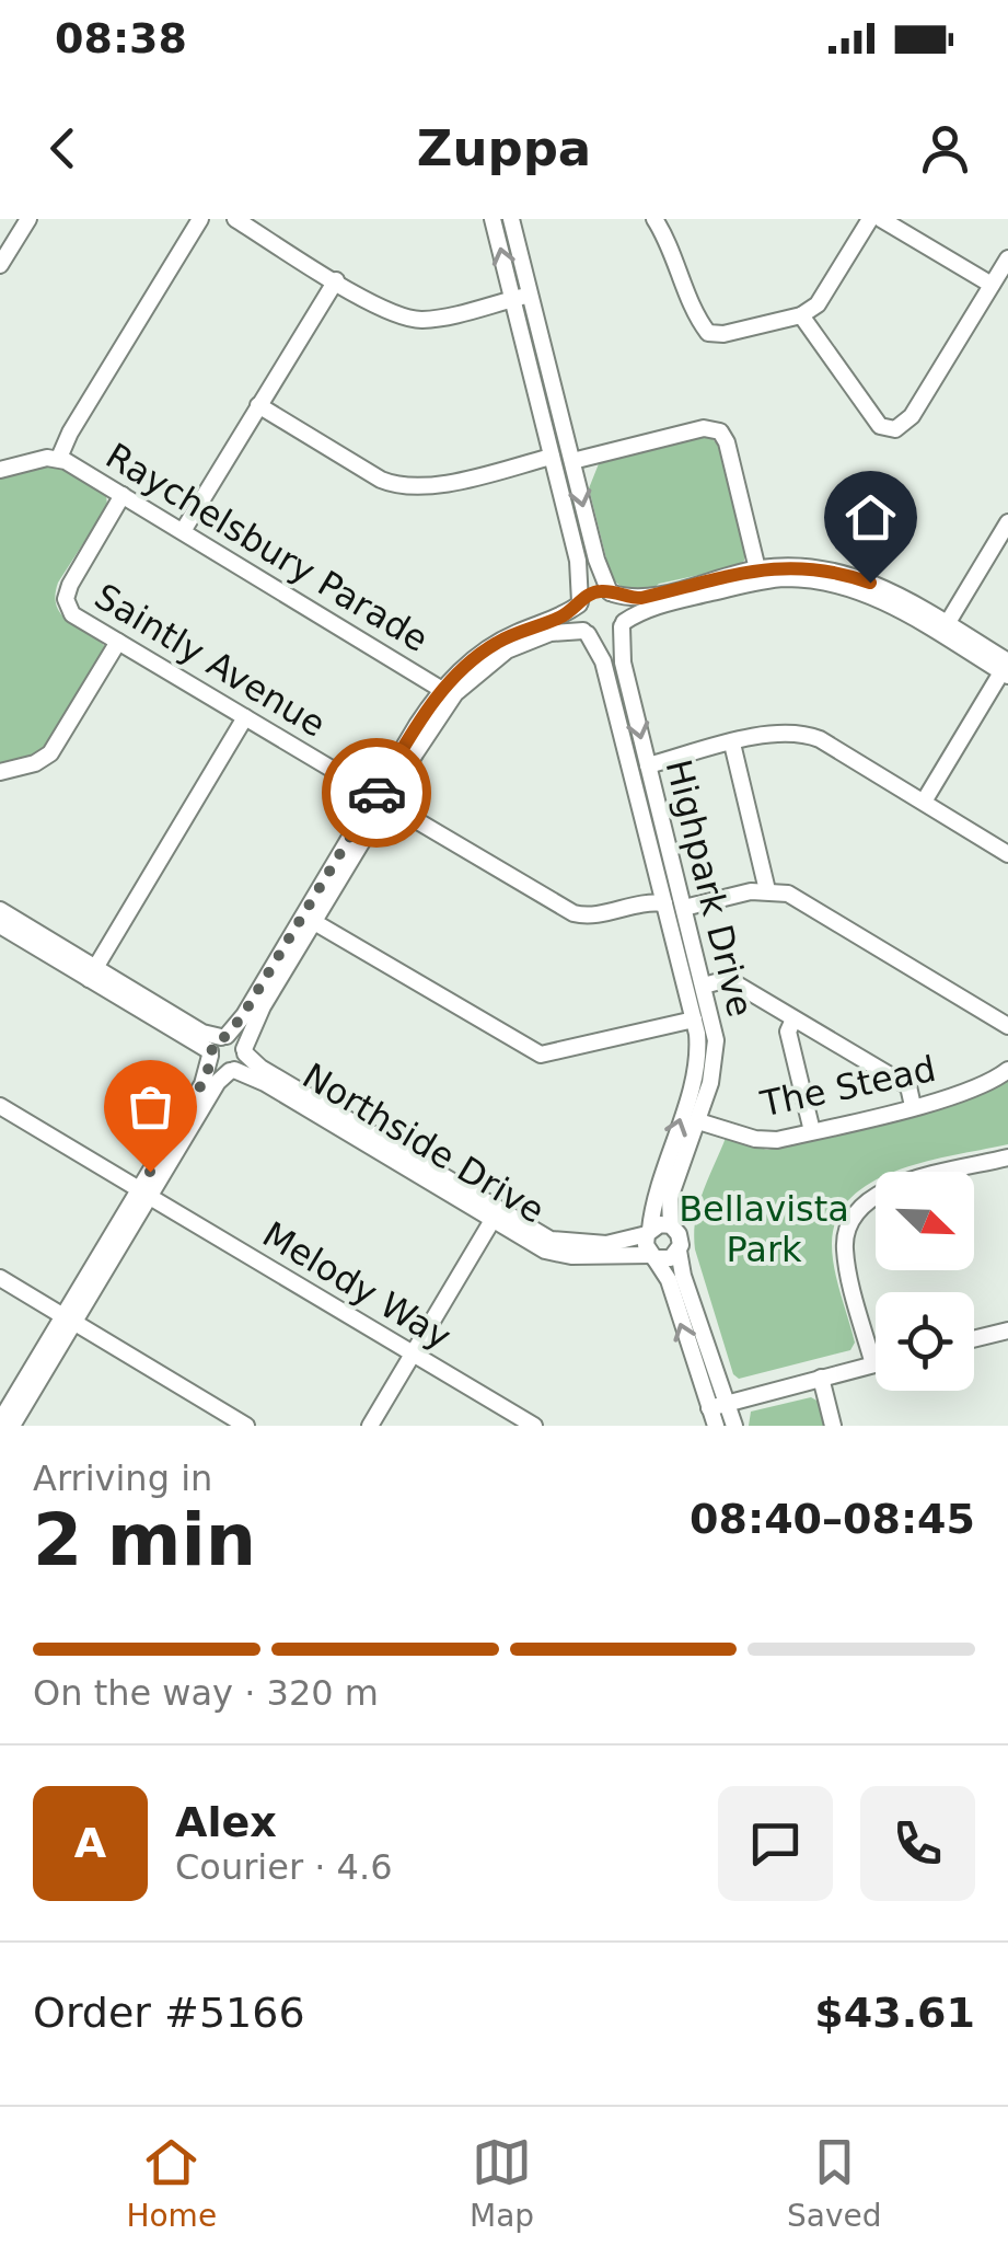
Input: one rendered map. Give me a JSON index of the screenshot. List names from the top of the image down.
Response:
{
  "streets": {
    "street": [
      "Raychelsbury Parade",
      "Saintly Avenue",
      "Highpark Drive",
      "The Stead",
      "Northside Drive",
      "Melody Way"
    ]
  },
  "crossings": [
    ["Raychelsbury Parade", "Saintly Avenue"],
    ["Saintly Avenue", "Highpark Drive"],
    ["Highpark Drive", "The Stead"],
    ["Highpark Drive", "Northside Drive"]
  ],
  "parks": ["Bellavista Park"],
  "north": "bottom right",
  "page": {
    "status": "08:38",
    "header": "Zuppa",
    "heading": ["2 min", "Arriving in", "08:40–08:45"],
    "panel": [
      "Alex",
      "Courier · 4.6",
      "Order #5166",
      "$43.61"
    ],
    "bar": "On the way · 320 m",
    "round": "A",
    "tabs": ["Home", "Map", "Saved"]
  }
}
